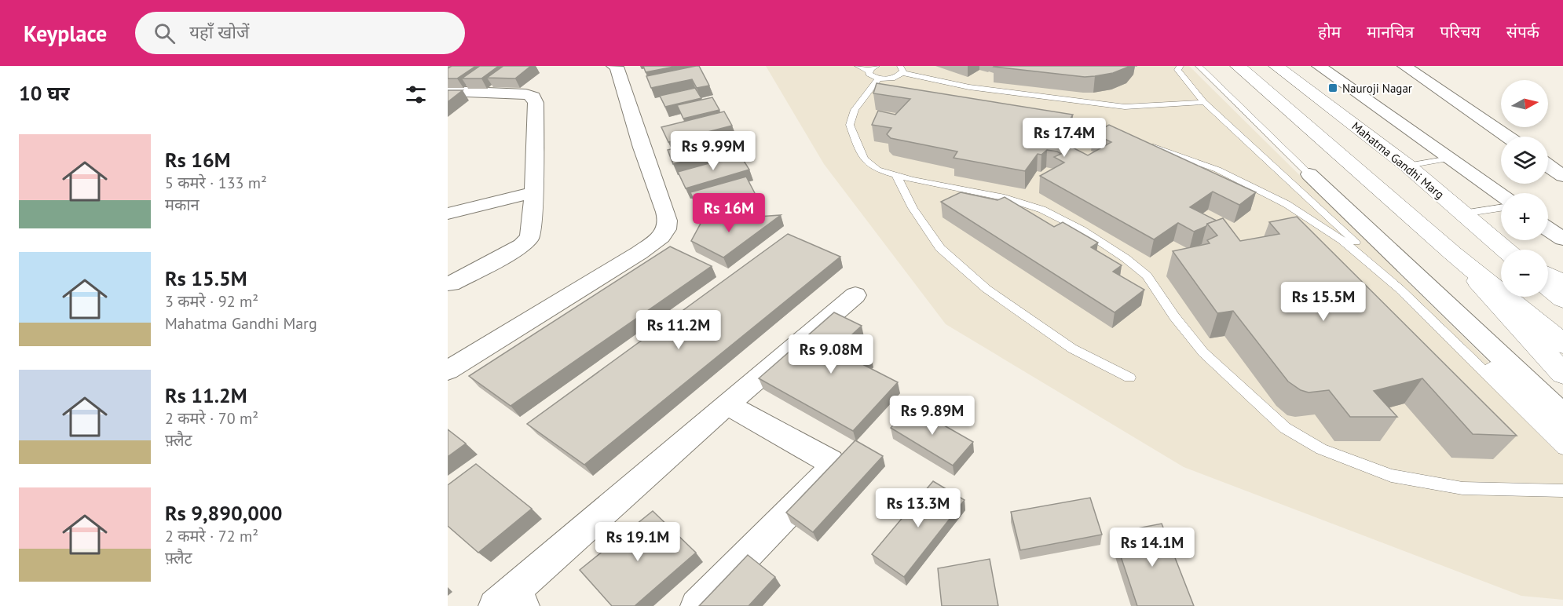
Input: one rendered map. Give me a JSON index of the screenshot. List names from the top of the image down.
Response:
{
  "streets": {
    "main road": ["Mahatma Gandhi Marg"]
  },
  "places": {
    "transit": ["Nauroji Nagar"]
  },
  "north": "right",
  "page": {
    "header": "Keyplace",
    "search": "यहाँ खोजें",
    "nav": [
      "होम",
      "मानचित्र",
      "परिचय",
      "संपर्क"
    ],
    "heading": "10 घर",
    "map_buttons": ["+", "−"],
    "price": [
      "Rs 17.4M",
      "Rs 9.99M",
      "Rs 16M",
      "Rs 15.5M",
      "Rs 11.2M",
      "Rs 9.08M",
      "Rs 9.89M",
      "Rs 13.3M",
      "Rs 19.1M",
      "Rs 14.1M"
    ],
    "list": [
      {
        "name": "Rs 16M",
        "note": "5 कमरे · 133 m² · मकान"
      },
      {
        "name": "Rs 15.5M",
        "note": "3 कमरे · 92 m² · Mahatma Gandhi Marg"
      },
      {
        "name": "Rs 11.2M",
        "note": "2 कमरे · 70 m² · फ़्लैट"
      },
      {
        "name": "Rs 9,890,000",
        "note": "2 कमरे · 72 m² · फ़्लैट"
      }
    ]
  }
}
